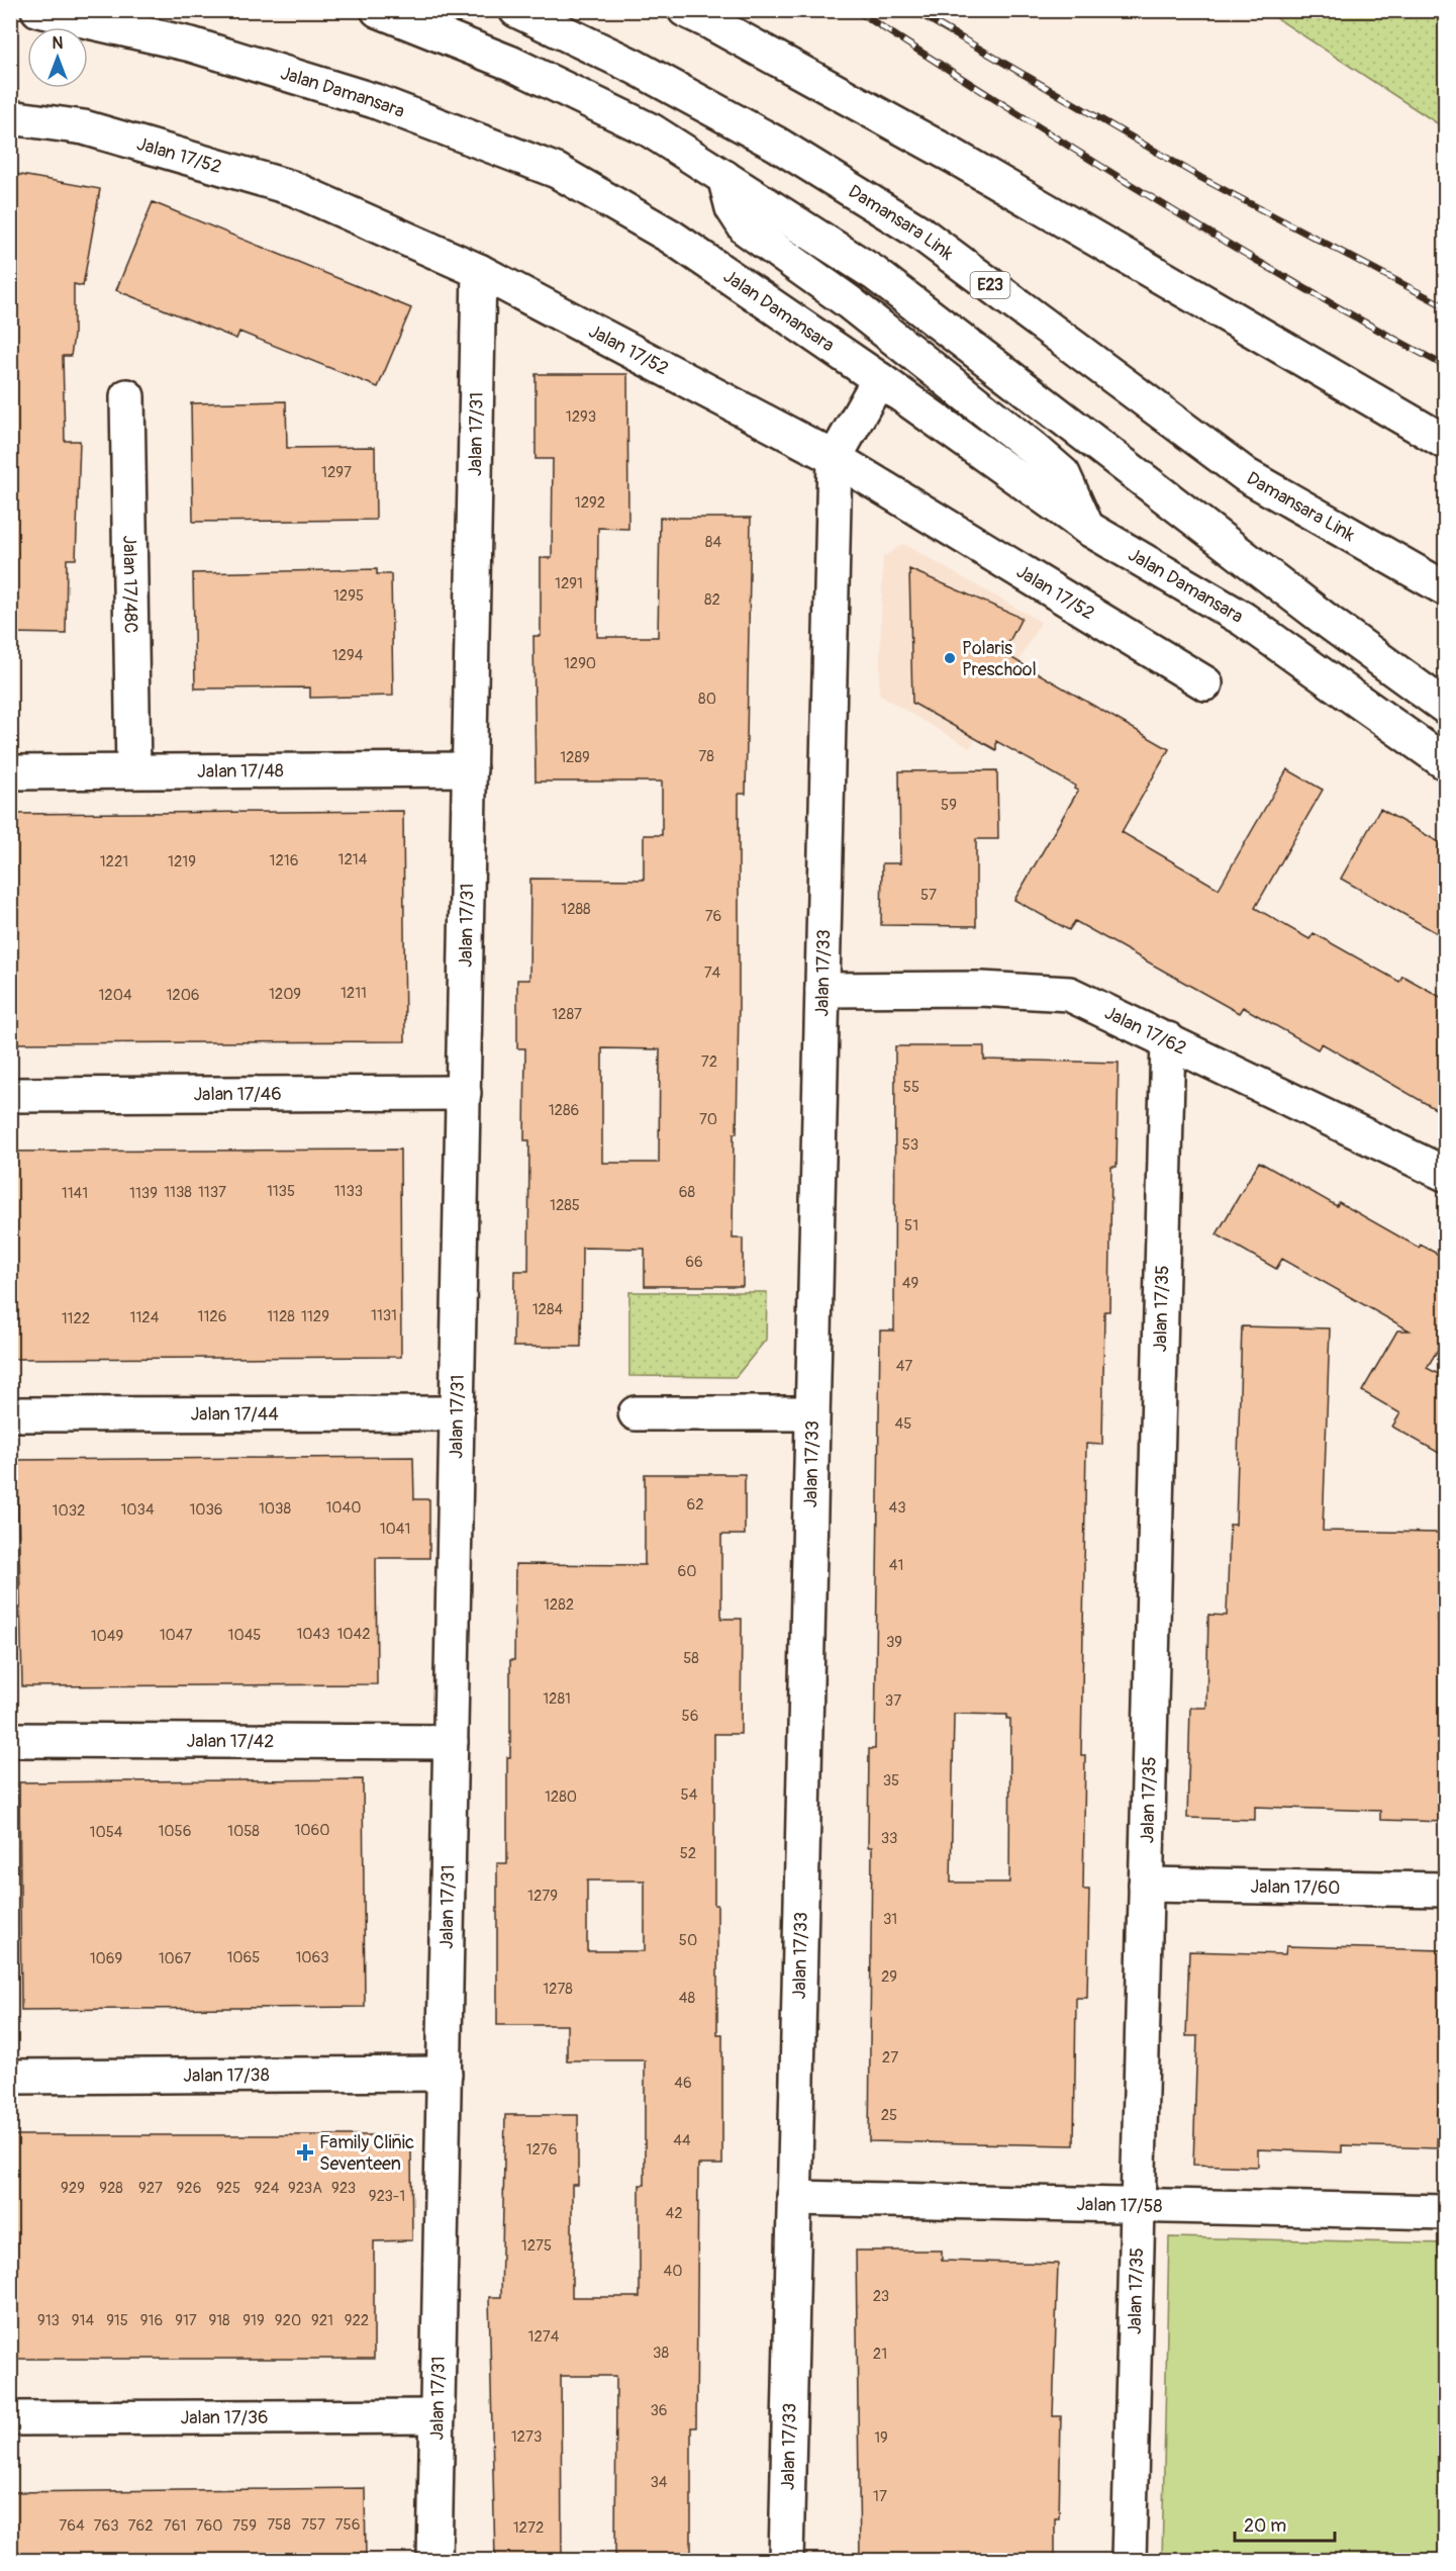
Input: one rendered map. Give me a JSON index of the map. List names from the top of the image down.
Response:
{
  "streets": {
    "main road": [
      "Jalan Damansara",
      "Jalan 17/52",
      "Damansara Link",
      "E23",
      "Jalan 17/31",
      "Jalan 17/48C",
      "Jalan 17/48",
      "Jalan 17/33",
      "Jalan 17/62",
      "Jalan 17/46",
      "Jalan 17/35",
      "Jalan 17/44",
      "Jalan 17/42",
      "Jalan 17/60",
      "Jalan 17/38",
      "Jalan 17/58",
      "Jalan 17/36"
    ]
  },
  "crossings": [
    ["Jalan Damansara", "Jalan 17/33"],
    ["Jalan 17/52", "Jalan 17/31"],
    ["Jalan 17/52", "Jalan 17/33"],
    ["Jalan 17/31", "Jalan 17/48"],
    ["Jalan 17/31", "Jalan 17/46"],
    ["Jalan 17/31", "Jalan 17/44"],
    ["Jalan 17/31", "Jalan 17/42"],
    ["Jalan 17/31", "Jalan 17/38"],
    ["Jalan 17/31", "Jalan 17/36"],
    ["Jalan 17/48C", "Jalan 17/48"],
    ["Jalan 17/33", "Jalan 17/62"],
    ["Jalan 17/33", "Jalan 17/58"],
    ["Jalan 17/62", "Jalan 17/35"],
    ["Jalan 17/35", "Jalan 17/60"],
    ["Jalan 17/35", "Jalan 17/58"]
  ],
  "places": {
    "other": ["Polaris Preschool"],
    "health": ["Family Clinic Seventeen"]
  },
  "house_numbers": [
    "1293",
    "1297",
    "1292",
    "84",
    "1291",
    "1295",
    "82",
    "1294",
    "1290",
    "80",
    "78",
    "1289",
    "59",
    "1214",
    "1216",
    "1221",
    "1219",
    "57",
    "1288",
    "76",
    "74",
    "1211",
    "1209",
    "1204",
    "1206",
    "1287",
    "72",
    "55",
    "1286",
    "70",
    "53",
    "1135",
    "1133",
    "1138",
    "1137",
    "68",
    "1141",
    "1139",
    "1285",
    "51",
    "66",
    "49",
    "1284",
    "1131",
    "1126",
    "1128",
    "1129",
    "1124",
    "1122",
    "47",
    "45",
    "62",
    "1040",
    "43",
    "1038",
    "1034",
    "1036",
    "1032",
    "1041",
    "41",
    "60",
    "1282",
    "1043",
    "1042",
    "1047",
    "1045",
    "1049",
    "39",
    "58",
    "1281",
    "37",
    "56",
    "35",
    "54",
    "1280",
    "1060",
    "1056",
    "1058",
    "1054",
    "33",
    "52",
    "1279",
    "31",
    "50",
    "1065",
    "1063",
    "1069",
    "1067",
    "29",
    "1278",
    "48",
    "27",
    "46",
    "25",
    "44",
    "1276",
    "929",
    "928",
    "927",
    "926",
    "925",
    "924",
    "923A",
    "923",
    "923-1",
    "42",
    "1275",
    "40",
    "23",
    "913",
    "914",
    "915",
    "916",
    "917",
    "918",
    "919",
    "920",
    "921",
    "922",
    "1274",
    "38",
    "21",
    "36",
    "1273",
    "19",
    "34",
    "17",
    "758",
    "757",
    "756",
    "764",
    "763",
    "762",
    "761",
    "760",
    "759",
    "1272"
  ],
  "scale_bar": "20 m",
  "north": "top"
}
